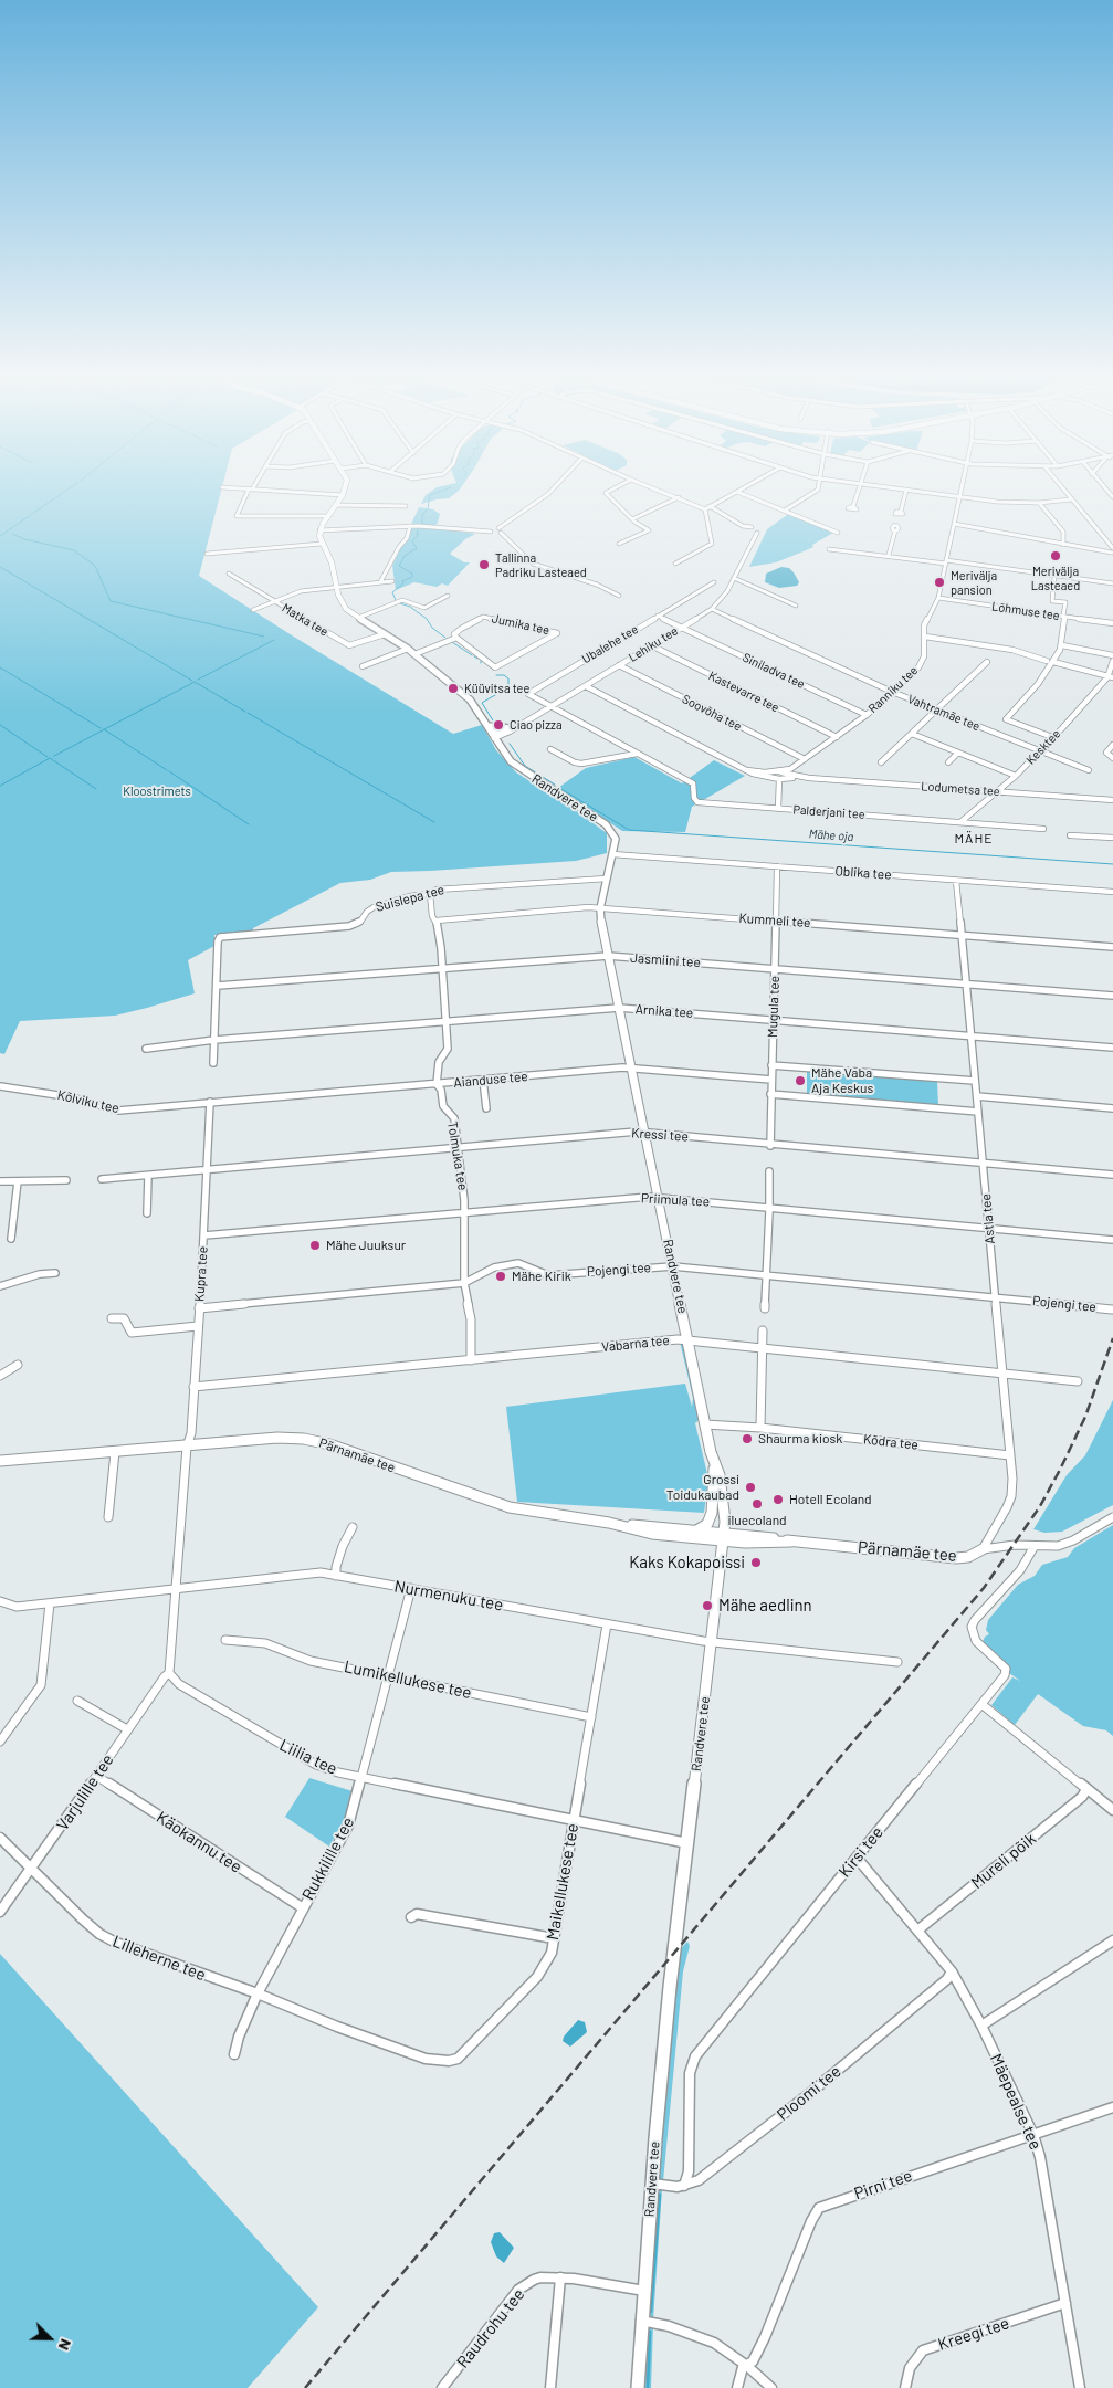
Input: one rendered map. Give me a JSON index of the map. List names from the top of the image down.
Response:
{
  "streets": {
    "main road": ["Randvere tee", "Pärnamäe tee"],
    "street": [
      "Lõhmuse tee",
      "Matka tee",
      "Jumika tee",
      "Ubalehe tee",
      "Lehiku tee",
      "Siniladva tee",
      "Ranniku tee",
      "Kastevarre tee",
      "Soovõha tee",
      "Vahtramäe tee",
      "Kesktee",
      "Lodumetsa tee",
      "Palderjani tee",
      "Oblika tee",
      "Suislepa tee",
      "Kummeli tee",
      "Jasmiini tee",
      "Mugula tee",
      "Arnika tee",
      "Aianduse tee",
      "Kõlviku tee",
      "Kressi tee",
      "Tolmuka tee",
      "Priimula tee",
      "Astla tee",
      "Pojengi tee",
      "Kupra tee",
      "Vabarna tee",
      "Kõdra tee",
      "Nurmenuku tee",
      "Lumikellukese tee",
      "Liilia tee",
      "Varjulille tee",
      "Käokannu tee",
      "Kirsi tee",
      "Rukkilille tee",
      "Mureli põik",
      "Maikellukese tee",
      "Lilleherne tee",
      "Ploomi tee",
      "Mäepealse tee",
      "Pirni tee",
      "Raudrohu tee",
      "Kreegi tee"
    ]
  },
  "crossings": [
    ["Lõhmuse tee", "Ranniku tee"],
    ["Matka tee", "Randvere tee"],
    ["Ubalehe tee", "Lehiku tee"],
    ["Ubalehe tee", "Siniladva tee"],
    ["Ubalehe tee", "Palderjani tee"],
    ["Lehiku tee", "Siniladva tee"],
    ["Lehiku tee", "Kastevarre tee"],
    ["Lehiku tee", "Soovõha tee"],
    ["Lehiku tee", "Vahtramäe tee"],
    ["Lehiku tee", "Randvere tee"],
    ["Lehiku tee", "Palderjani tee"],
    ["Siniladva tee", "Ranniku tee"],
    ["Ranniku tee", "Kastevarre tee"],
    ["Ranniku tee", "Soovõha tee"],
    ["Ranniku tee", "Vahtramäe tee"],
    ["Vahtramäe tee", "Kesktee"],
    ["Kesktee", "Lodumetsa tee"],
    ["Kesktee", "Palderjani tee"],
    ["Randvere tee", "Oblika tee"],
    ["Randvere tee", "Suislepa tee"],
    ["Randvere tee", "Kummeli tee"],
    ["Randvere tee", "Jasmiini tee"],
    ["Randvere tee", "Arnika tee"],
    ["Randvere tee", "Aianduse tee"],
    ["Randvere tee", "Kressi tee"],
    ["Randvere tee", "Priimula tee"],
    ["Randvere tee", "Pojengi tee"],
    ["Randvere tee", "Vabarna tee"],
    ["Randvere tee", "Kõdra tee"],
    ["Randvere tee", "Pärnamäe tee"],
    ["Randvere tee", "Nurmenuku tee"],
    ["Randvere tee", "Liilia tee"],
    ["Randvere tee", "Raudrohu tee"],
    ["Oblika tee", "Mugula tee"],
    ["Oblika tee", "Astla tee"],
    ["Suislepa tee", "Jasmiini tee"],
    ["Kummeli tee", "Mugula tee"],
    ["Kummeli tee", "Astla tee"],
    ["Jasmiini tee", "Mugula tee"],
    ["Jasmiini tee", "Astla tee"],
    ["Mugula tee", "Arnika tee"],
    ["Mugula tee", "Aianduse tee"],
    ["Mugula tee", "Kressi tee"],
    ["Arnika tee", "Astla tee"],
    ["Aianduse tee", "Kõlviku tee"],
    ["Aianduse tee", "Tolmuka tee"],
    ["Aianduse tee", "Kupra tee"],
    ["Kõlviku tee", "Kupra tee"],
    ["Kressi tee", "Tolmuka tee"],
    ["Kressi tee", "Astla tee"],
    ["Kressi tee", "Kupra tee"],
    ["Tolmuka tee", "Priimula tee"],
    ["Tolmuka tee", "Pojengi tee"],
    ["Tolmuka tee", "Vabarna tee"],
    ["Priimula tee", "Astla tee"],
    ["Priimula tee", "Kupra tee"],
    ["Astla tee", "Pojengi tee"],
    ["Astla tee", "Vabarna tee"],
    ["Astla tee", "Kõdra tee"],
    ["Astla tee", "Pärnamäe tee"],
    ["Pojengi tee", "Kupra tee"],
    ["Kupra tee", "Vabarna tee"],
    ["Kupra tee", "Pärnamäe tee"],
    ["Pärnamäe tee", "Kirsi tee"],
    ["Nurmenuku tee", "Rukkilille tee"],
    ["Nurmenuku tee", "Maikellukese tee"],
    ["Lumikellukese tee", "Rukkilille tee"],
    ["Lumikellukese tee", "Maikellukese tee"],
    ["Liilia tee", "Varjulille tee"],
    ["Liilia tee", "Rukkilille tee"],
    ["Liilia tee", "Maikellukese tee"],
    ["Varjulille tee", "Käokannu tee"],
    ["Varjulille tee", "Lilleherne tee"],
    ["Käokannu tee", "Rukkilille tee"],
    ["Kirsi tee", "Ploomi tee"],
    ["Kirsi tee", "Mäepealse tee"],
    ["Rukkilille tee", "Maikellukese tee"],
    ["Rukkilille tee", "Lilleherne tee"],
    ["Mureli põik", "Mäepealse tee"],
    ["Maikellukese tee", "Lilleherne tee"],
    ["Ploomi tee", "Mäepealse tee"],
    ["Mäepealse tee", "Pirni tee"],
    ["Mäepealse tee", "Kreegi tee"]
  ],
  "districts": ["MÄHE"],
  "water": ["Mähe oja"],
  "parks": ["Kloostrimets"],
  "places": [
    "Merivälja Lasteaed",
    "Tallinna Padriku Lasteaed",
    "Merivälja pansion",
    "Küüvitsa tee",
    "Ciao pizza",
    "Mähe Vaba Aja Keskus",
    "Mähe Juuksur",
    "Mähe Kirik",
    "Shaurma kiosk",
    "Grossi Toidukaubad",
    "Hotell Ecoland",
    "iluecoland",
    "Kaks Kokapoissi",
    "Mähe aedlinn"
  ],
  "north": "bottom right"
}
